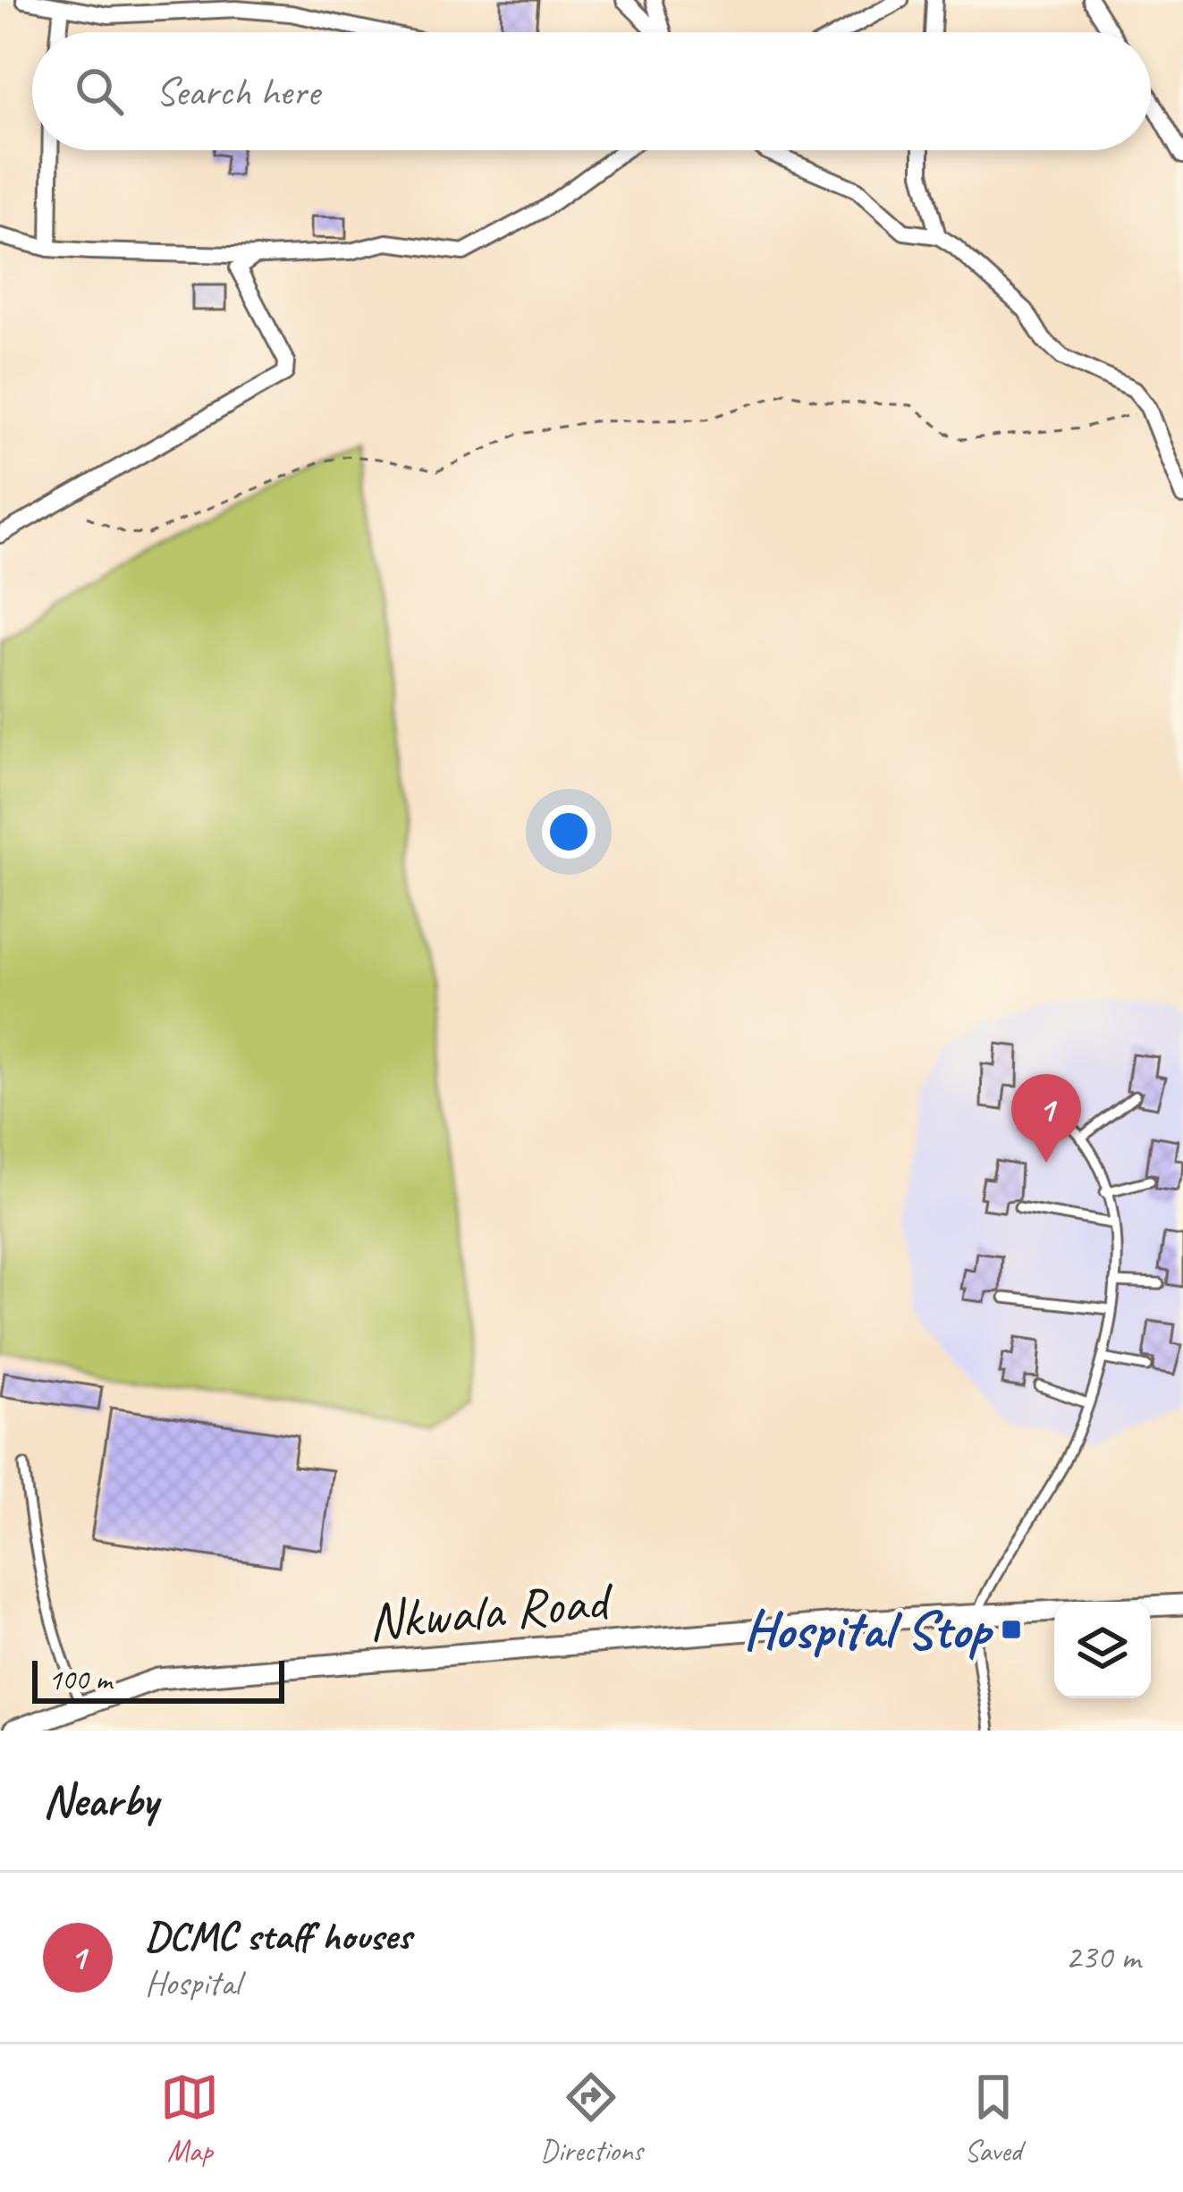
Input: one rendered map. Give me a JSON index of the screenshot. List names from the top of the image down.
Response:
{
  "streets": {
    "street": ["Nkwala Road"]
  },
  "places": {
    "transit": ["Hospital Stop"]
  },
  "scale_bar": "100 m",
  "page": {
    "search": "Search here",
    "pins": "1",
    "scale": "100 m",
    "heading": "Nearby",
    "list": [
      {
        "mark": "1",
        "name": "DCMC staff houses",
        "note": "Hospital",
        "value": "230 m"
      }
    ],
    "nav": ["Map", "Directions", "Saved"]
  }
}
